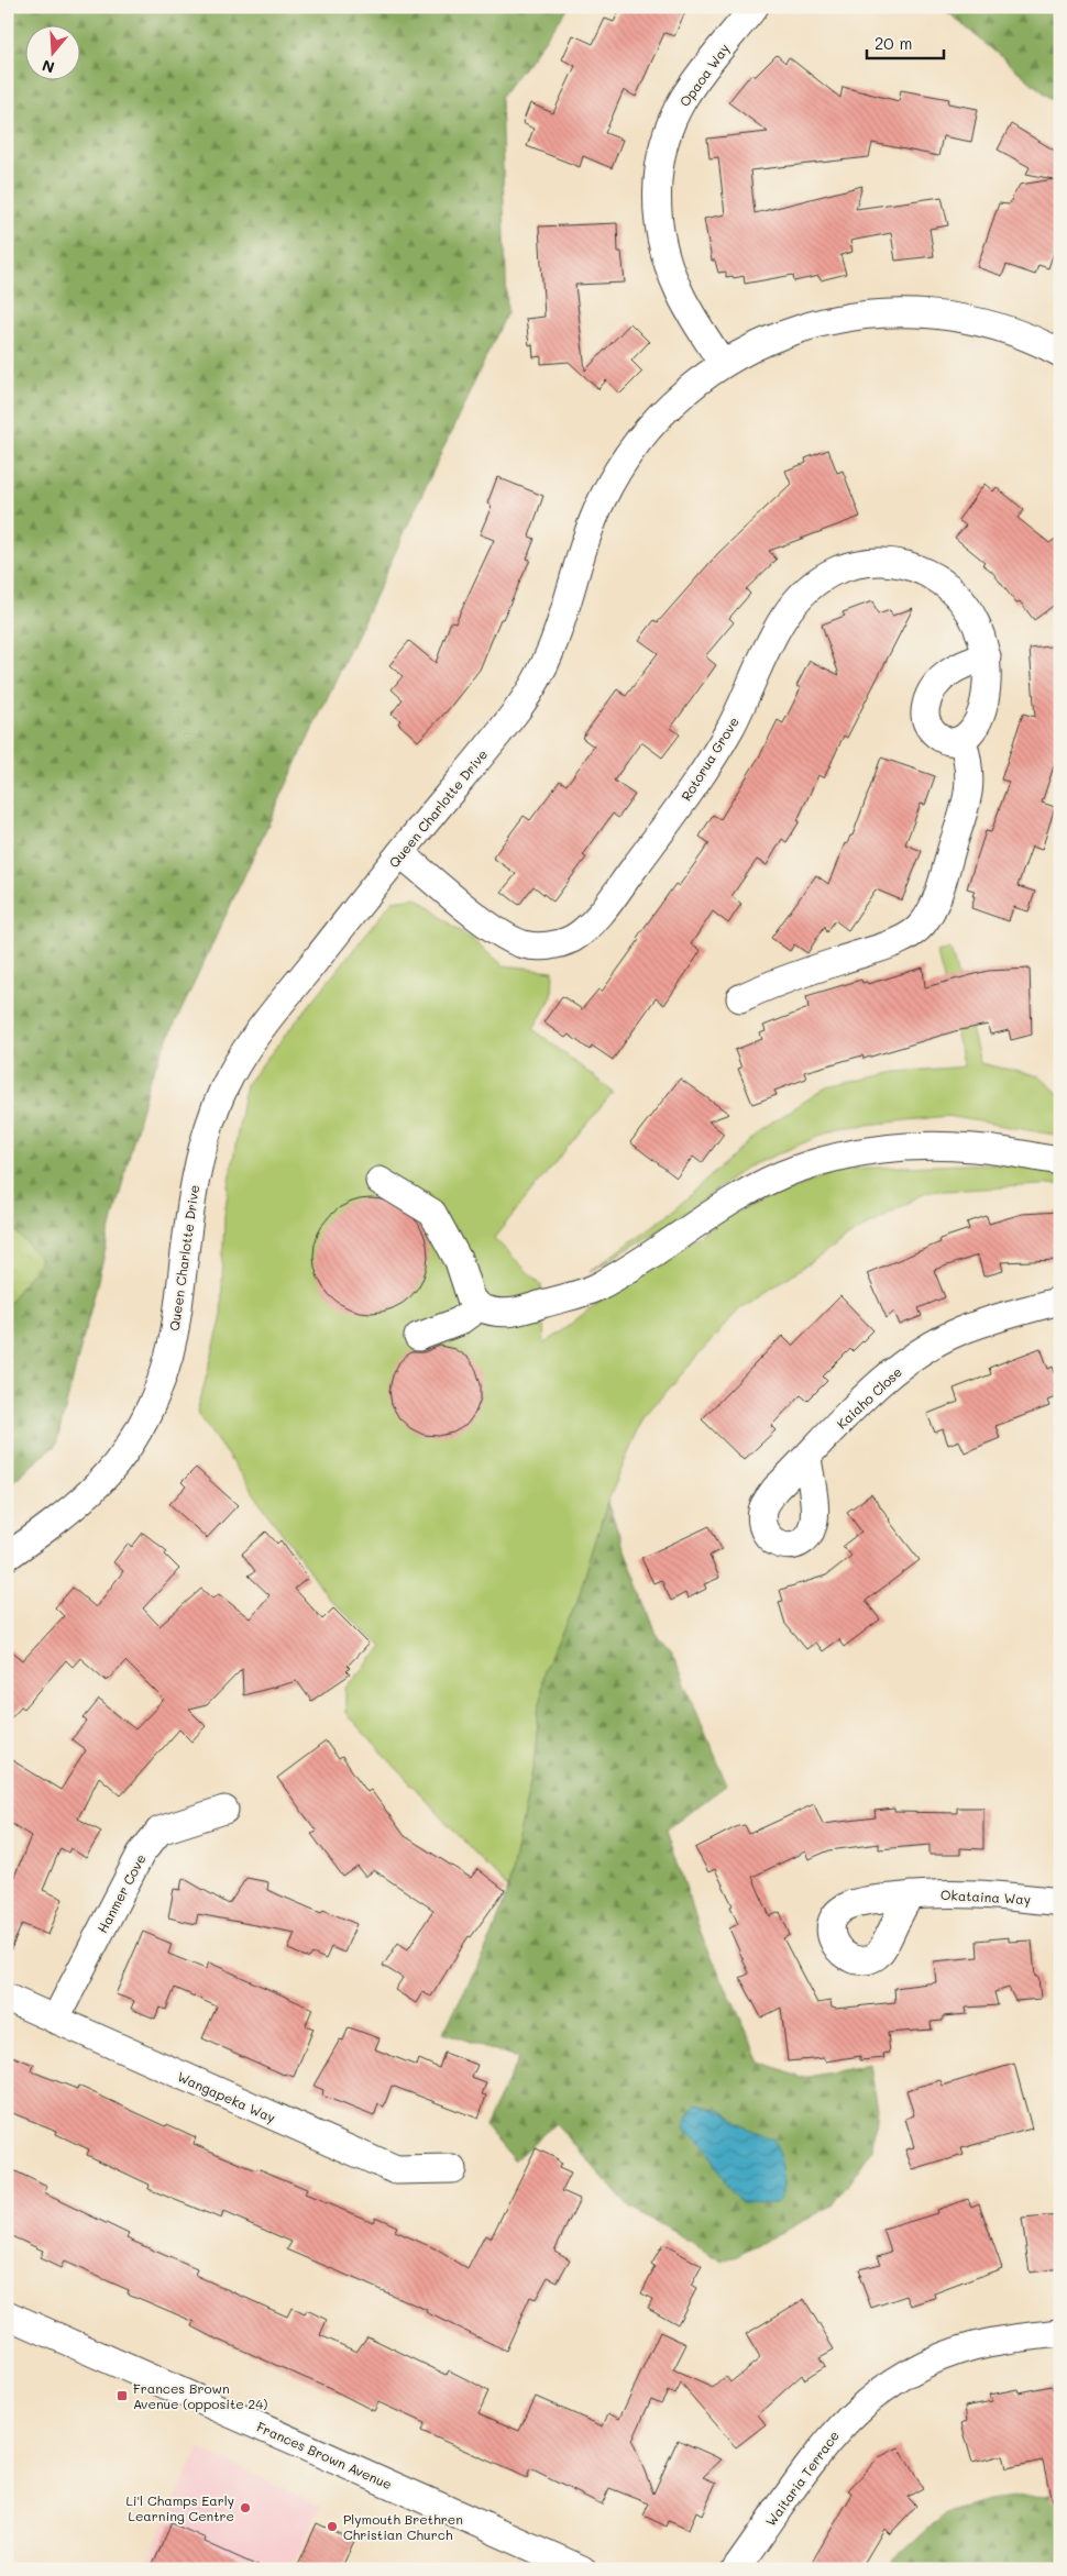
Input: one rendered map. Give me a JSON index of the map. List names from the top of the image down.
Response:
{
  "streets": {
    "street": [
      "Opaoa Way",
      "Rotorua Grove",
      "Queen Charlotte Drive",
      "Kaiaho Close",
      "Hanmer Cove",
      "Okataina Way",
      "Wangapeka Way",
      "Frances Brown Avenue",
      "Waitaria Terrace"
    ]
  },
  "crossings": [
    ["Opaoa Way", "Queen Charlotte Drive"],
    ["Rotorua Grove", "Queen Charlotte Drive"],
    ["Hanmer Cove", "Wangapeka Way"]
  ],
  "places": {
    "transit": ["Frances Brown Avenue (opposite 24)"],
    "other": ["Li'l Champs Early Learning Centre", "Plymouth Brethren Christian Church"]
  },
  "scale_bar": "20 m",
  "north": "bottom"
}
